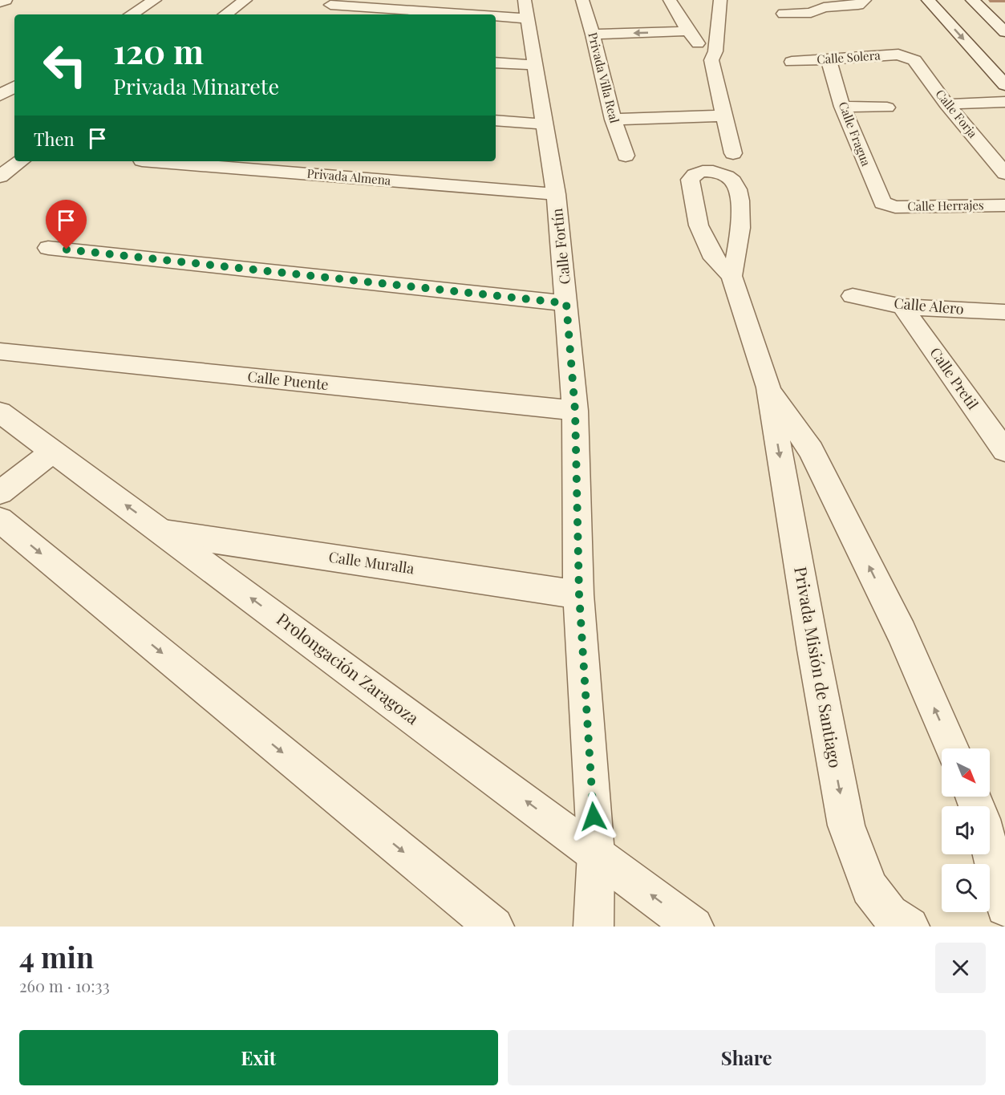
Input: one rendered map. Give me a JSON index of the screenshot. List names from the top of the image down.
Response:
{
  "streets": {
    "street": [
      "Calle Solera",
      "Privada Villa Real",
      "Calle Forja",
      "Calle Fragua",
      "Privada Almena",
      "Calle Herrajes",
      "Calle Fortín",
      "Calle Alero",
      "Calle Pretil",
      "Calle Puente",
      "Calle Muralla",
      "Privada Misión de Santiago",
      "Prolongación Zaragoza"
    ]
  },
  "crossings": [
    ["Calle Solera", "Calle Forja"],
    ["Calle Solera", "Calle Fragua"],
    ["Calle Fragua", "Calle Herrajes"],
    ["Privada Almena", "Calle Fortín"],
    ["Calle Fortín", "Calle Puente"],
    ["Calle Fortín", "Calle Muralla"],
    ["Calle Fortín", "Prolongación Zaragoza"],
    ["Calle Alero", "Calle Pretil"],
    ["Calle Muralla", "Prolongación Zaragoza"]
  ],
  "north": "bottom right",
  "page": {
    "turn": ["120 m", "Privada Minarete"],
    "then": "Then",
    "heading": ["4 min", "260 m · 10:33"],
    "buttons": ["Exit", "Share"]
  }
}
